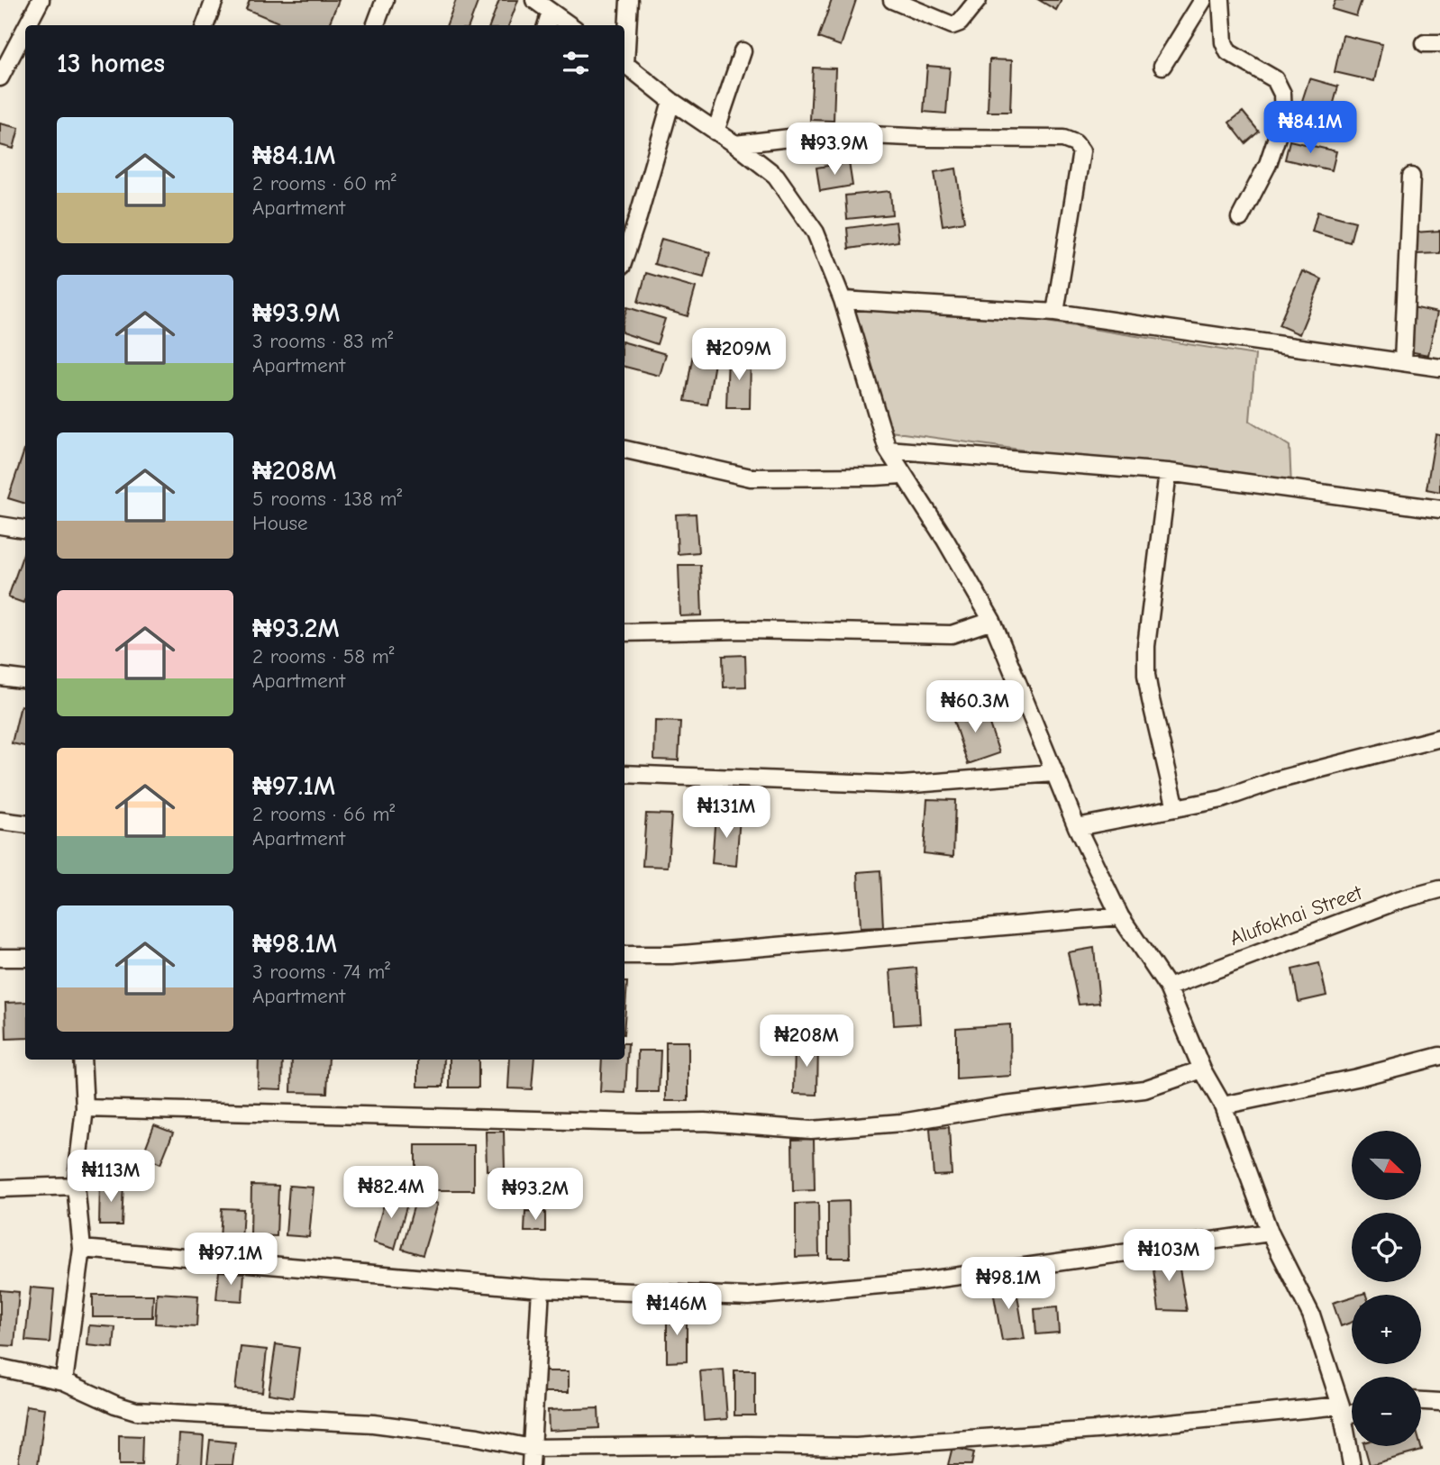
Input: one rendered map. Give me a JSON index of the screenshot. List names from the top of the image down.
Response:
{
  "streets": {
    "street": ["Alufokhai Street"]
  },
  "north": "bottom right",
  "page": {
    "heading": "13 homes",
    "price": [
      "₦84.1M",
      "₦93.9M",
      "₦209M",
      "₦60.3M",
      "₦131M",
      "₦208M",
      "₦113M",
      "₦82.4M",
      "₦93.2M",
      "₦103M",
      "₦97.1M",
      "₦98.1M",
      "₦146M"
    ],
    "list": [
      {
        "name": "₦84.1M",
        "note": "2 rooms · 60 m² · Apartment"
      },
      {
        "name": "₦93.9M",
        "note": "3 rooms · 83 m² · Apartment"
      },
      {
        "name": "₦208M",
        "note": "5 rooms · 138 m² · House"
      },
      {
        "name": "₦93.2M",
        "note": "2 rooms · 58 m² · Apartment"
      },
      {
        "name": "₦97.1M",
        "note": "2 rooms · 66 m² · Apartment"
      },
      {
        "name": "₦98.1M",
        "note": "3 rooms · 74 m² · Apartment"
      }
    ],
    "map_buttons": ["+", "−"]
  }
}
